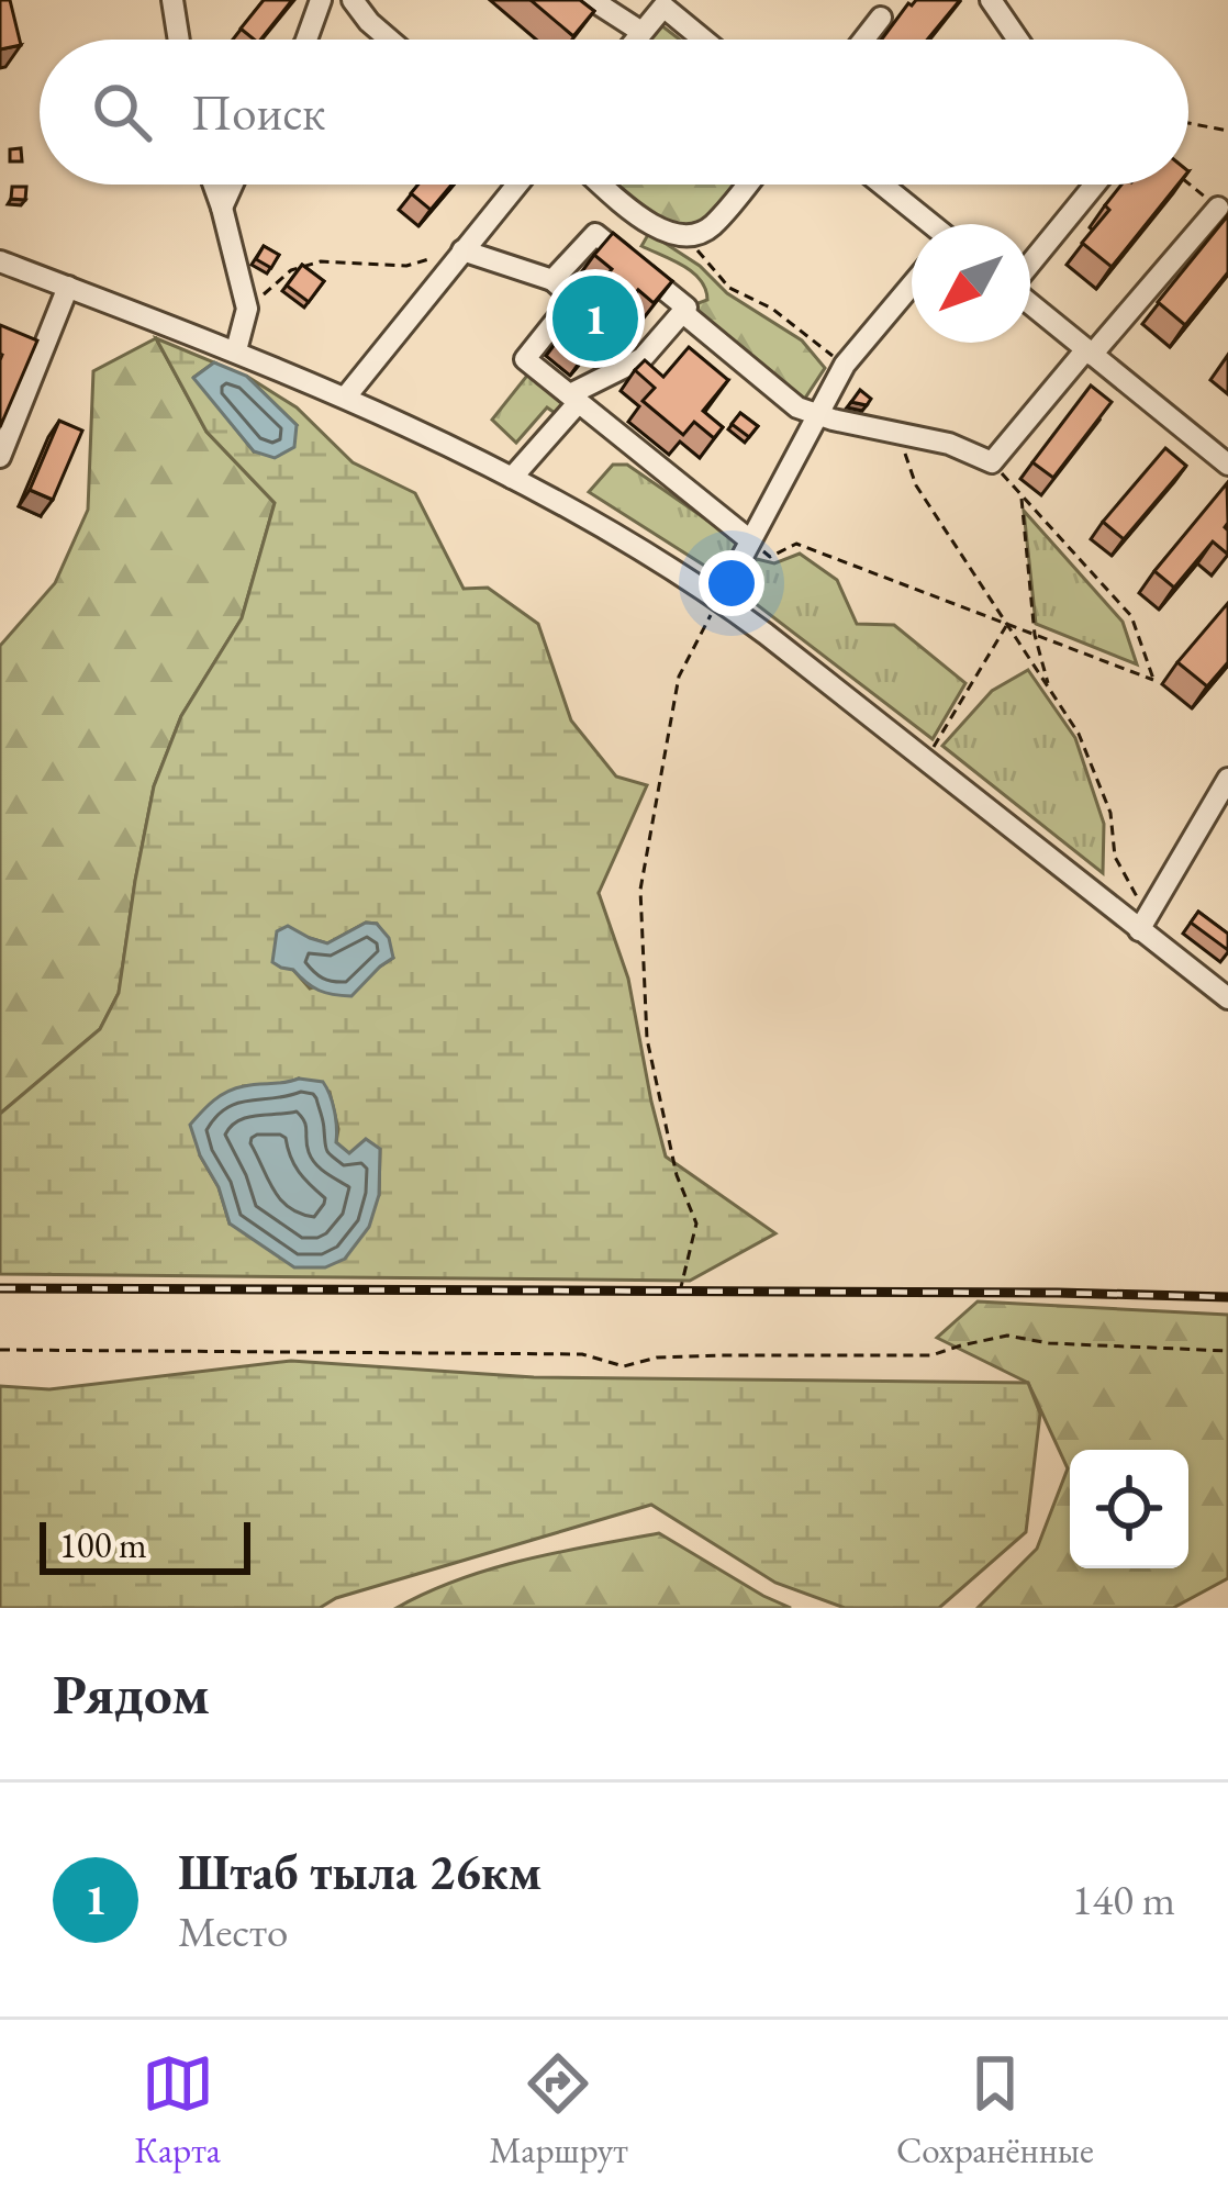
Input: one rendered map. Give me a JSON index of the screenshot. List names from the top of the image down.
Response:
{
  "scale_bar": "100 m",
  "north": "bottom left",
  "page": {
    "search": "Поиск",
    "pins": "1",
    "scale": "100 m",
    "heading": "Рядом",
    "list": [
      {
        "mark": "1",
        "name": "Штаб тыла 26км",
        "note": "Место",
        "value": "140 m"
      }
    ],
    "nav": ["Карта", "Маршрут", "Сохранённые"]
  }
}
